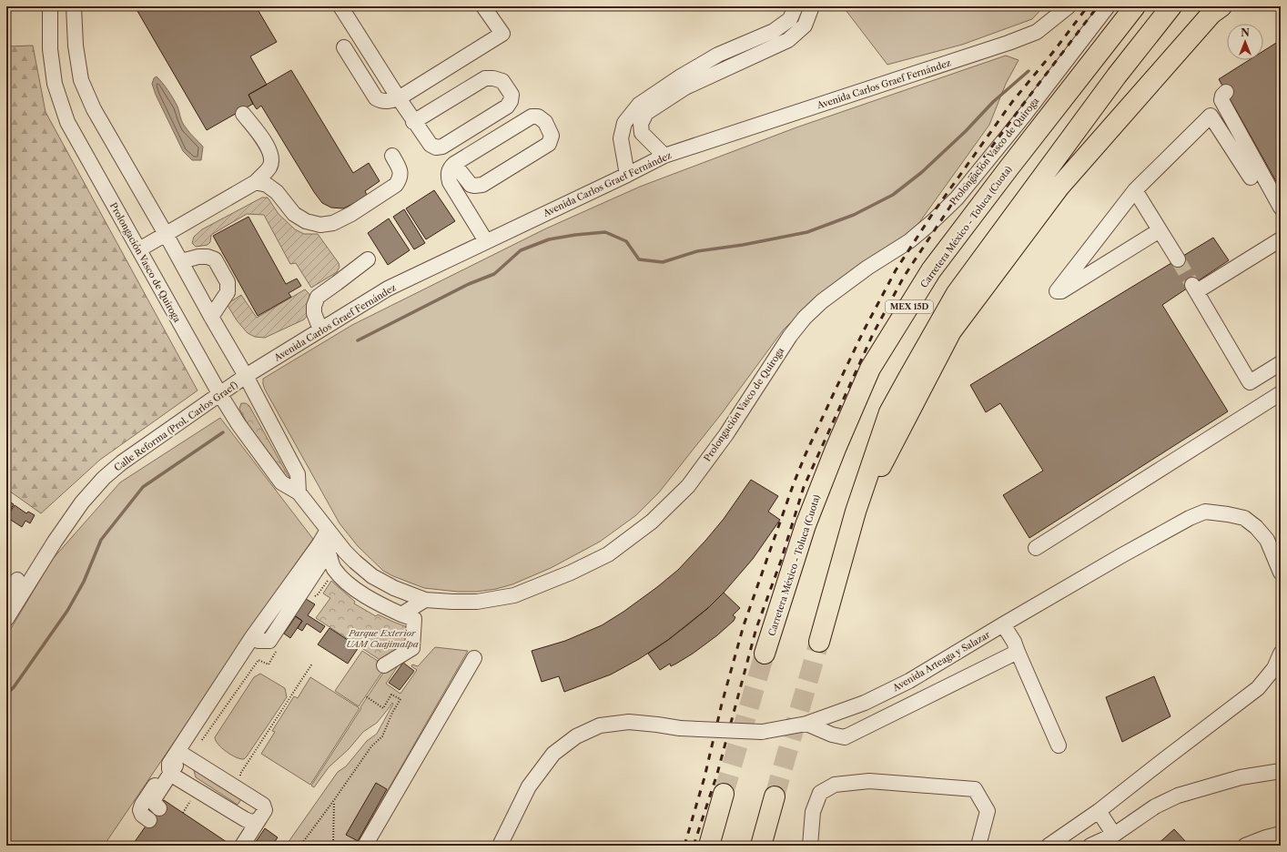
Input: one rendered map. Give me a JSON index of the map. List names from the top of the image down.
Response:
{
  "streets": {
    "highway": ["Carretera México - Toluca (Cuota)", "MEX 15D"],
    "street": [
      "Avenida Carlos Graef Fernández",
      "Prolongación Vasco de Quiroga",
      "Calle Reforma (Prol. Carlos Graef)",
      "Avenida Arteaga y Salazar"
    ]
  },
  "crossings": [
    ["Avenida Carlos Graef Fernández", "Calle Reforma (Prol. Carlos Graef)"],
    ["Prolongación Vasco de Quiroga", "Calle Reforma (Prol. Carlos Graef)"]
  ],
  "parks": ["Parque Exterior UAM Cuajimalpa"],
  "north": "top"
}
